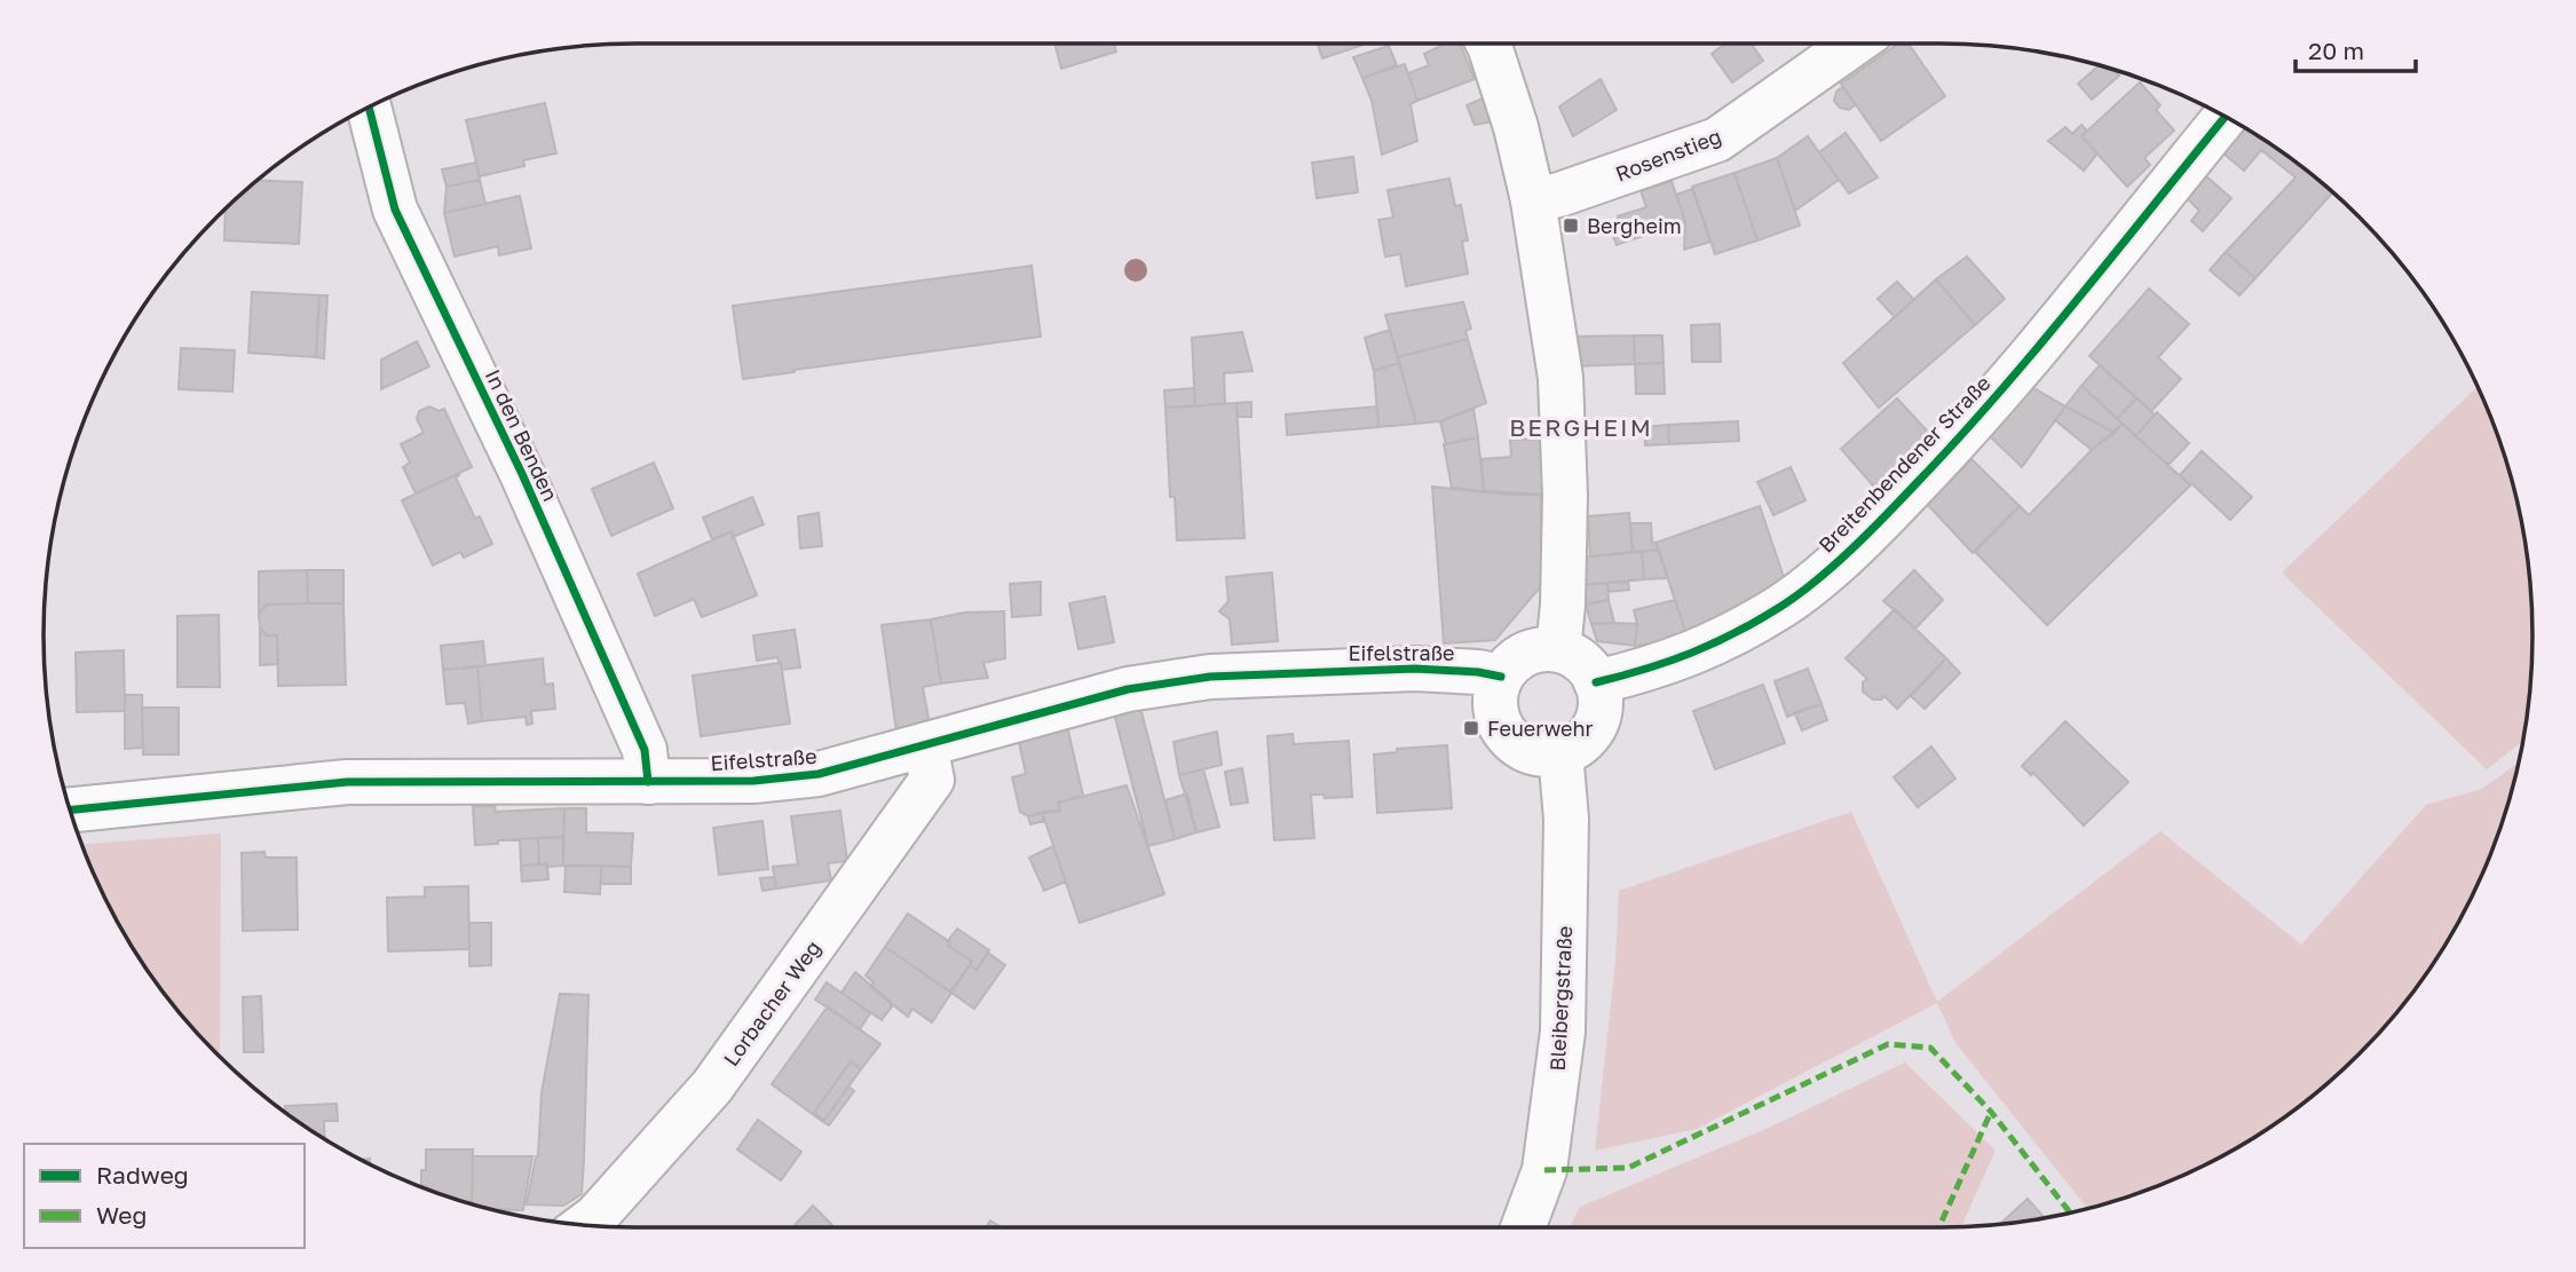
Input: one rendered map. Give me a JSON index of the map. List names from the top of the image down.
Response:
{
  "streets": {
    "street": [
      "Rosenstieg",
      "In den Benden",
      "Breitenbendener Straße",
      "Eifelstraße",
      "Bleibergstraße",
      "Lorbacher Weg"
    ]
  },
  "crossings": [
    ["In den Benden", "Eifelstraße"],
    ["Breitenbendener Straße", "Eifelstraße"],
    ["Breitenbendener Straße", "Bleibergstraße"],
    ["Eifelstraße", "Bleibergstraße"],
    ["Eifelstraße", "Lorbacher Weg"]
  ],
  "districts": ["BERGHEIM"],
  "places": {
    "transit": ["Bergheim", "Feuerwehr"]
  },
  "legend": ["Radweg", "Weg"],
  "scale_bar": "20 m"
}
